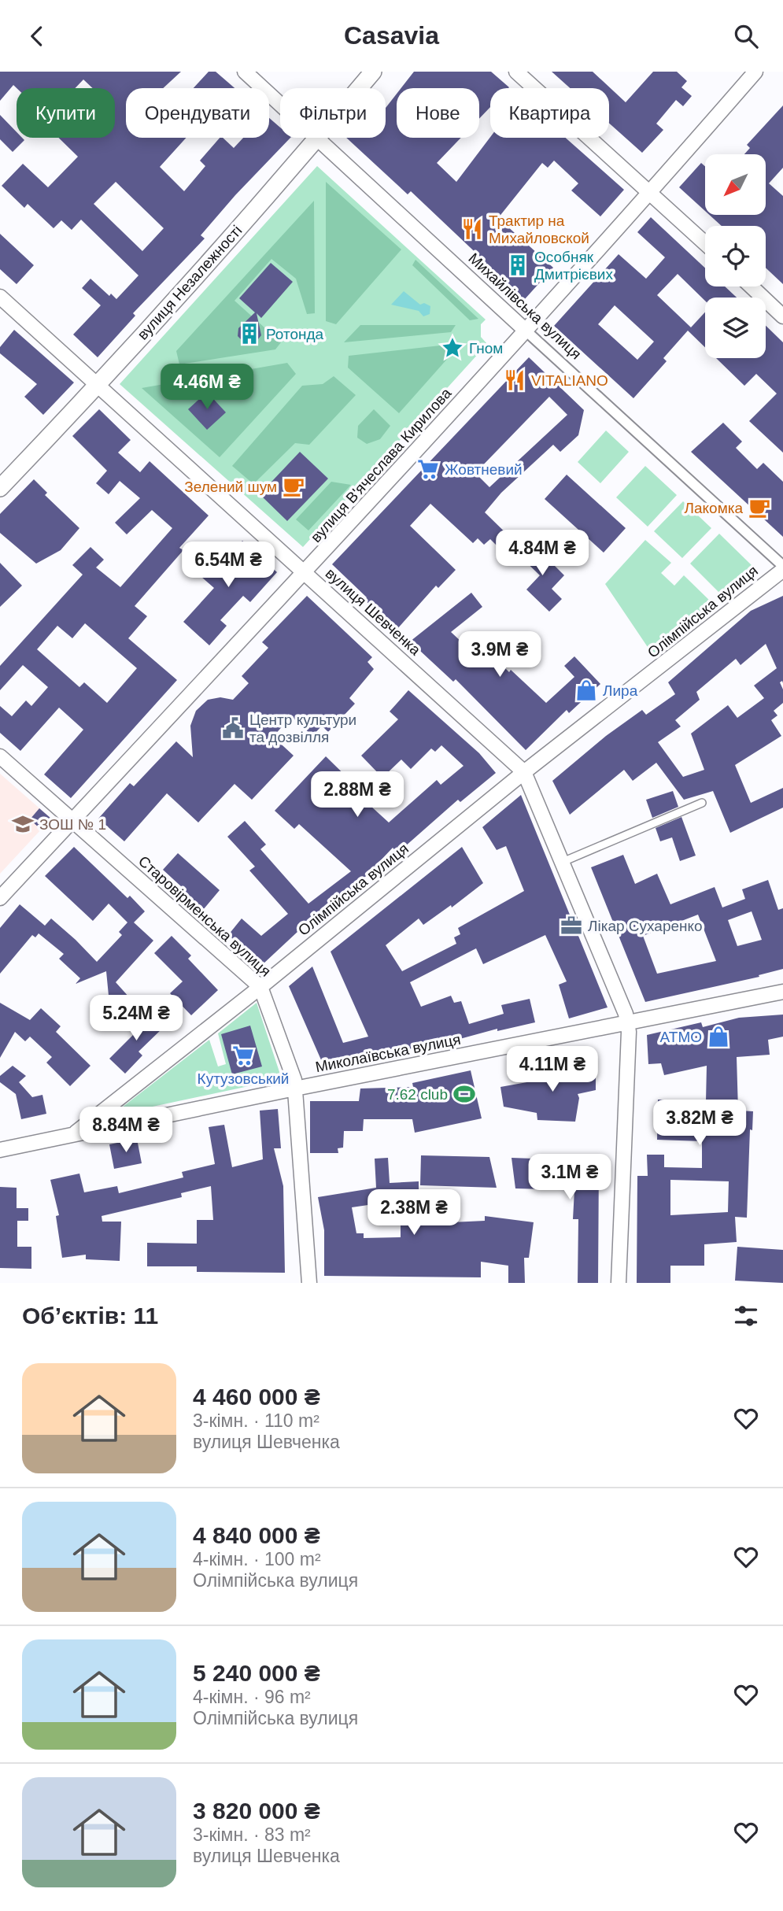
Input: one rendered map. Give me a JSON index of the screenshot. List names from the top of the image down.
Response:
{
  "streets": {
    "street": [
      "вулиця Незалежності",
      "Михайлівська вулиця",
      "вулиця В'ячеслава Кирилова",
      "вулиця Шевченка",
      "Олімпійська вулиця",
      "Старовірменська вулиця",
      "Миколаївська вулиця"
    ]
  },
  "crossings": [
    ["вулиця Незалежності", "Михайлівська вулиця"],
    ["вулиця Незалежності", "вулиця Шевченка"],
    ["Михайлівська вулиця", "вулиця В'ячеслава Кирилова"],
    ["Михайлівська вулиця", "Олімпійська вулиця"],
    ["вулиця В'ячеслава Кирилова", "вулиця Шевченка"],
    ["вулиця В'ячеслава Кирилова", "Старовірменська вулиця"],
    ["вулиця Шевченка", "Олімпійська вулиця"],
    ["вулиця Шевченка", "Миколаївська вулиця"],
    ["Олімпійська вулиця", "Старовірменська вулиця"],
    ["Олімпійська вулиця", "Миколаївська вулиця"],
    ["Старовірменська вулиця", "Миколаївська вулиця"]
  ],
  "places": {
    "restaurant": ["Трактир на Михайловской", "VITALIANO"],
    "building": ["Особняк Дмитрієвих", "Ротонда"],
    "place": ["Гном"],
    "supermarket": ["Жовтневий", "Кутузовський"],
    "cafe": ["Зелений шум", "Лакомка"],
    "shop": ["Лира", "АТМО"],
    "public building": ["Центр культури та дозвілля"],
    "school or university": ["ЗОШ № 1"],
    "office": ["Лікар Сухаренко"],
    "sports": ["7.62 club"]
  },
  "north": "bottom left",
  "page": {
    "header": "Casavia",
    "chip": [
      "Купити",
      "Орендувати",
      "Фільтри",
      "Нове",
      "Квартира"
    ],
    "price": [
      "4.46M ₴",
      "4.84M ₴",
      "6.54M ₴",
      "3.9M ₴",
      "2.88M ₴",
      "5.24M ₴",
      "4.11M ₴",
      "3.82M ₴",
      "8.84M ₴",
      "3.1M ₴",
      "2.38M ₴"
    ],
    "heading": "Об’єктів: 11",
    "list": [
      {
        "name": "4 460 000 ₴",
        "note": "3-кімн. · 110 m² · вулиця Шевченка"
      },
      {
        "name": "4 840 000 ₴",
        "note": "4-кімн. · 100 m² · Олімпійська вулиця"
      },
      {
        "name": "5 240 000 ₴",
        "note": "4-кімн. · 96 m² · Олімпійська вулиця"
      },
      {
        "name": "3 820 000 ₴",
        "note": "3-кімн. · 83 m² · вулиця Шевченка"
      }
    ]
  }
}
